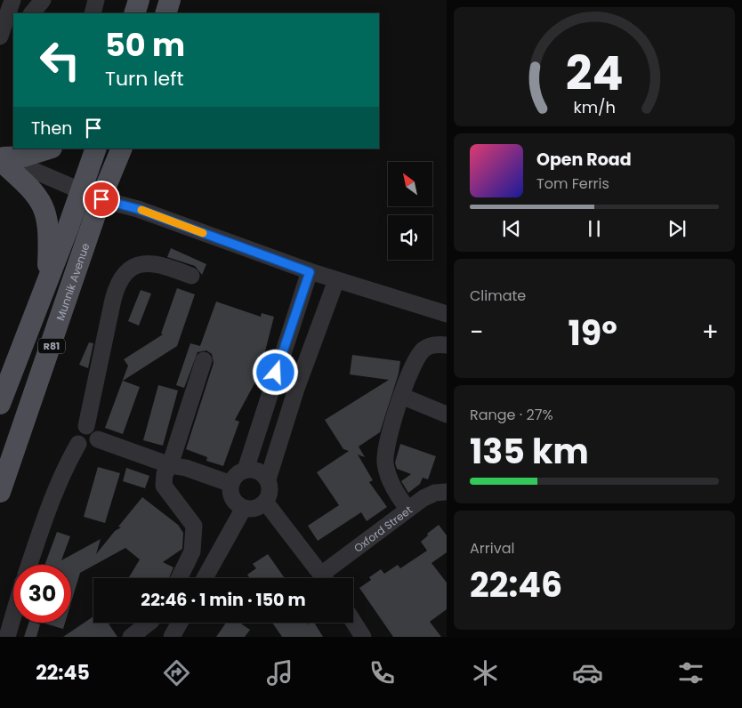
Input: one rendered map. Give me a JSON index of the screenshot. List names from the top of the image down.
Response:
{
  "streets": {
    "main road": ["Munnik Avenue", "R81"],
    "street": ["Oxford Street"]
  },
  "north": "top left",
  "page": {
    "turn": ["50 m", "Turn left"],
    "then": "Then",
    "song": ["Open Road", "Tom Ferris"],
    "tile": [
      "Climate",
      ["Range · 27%", "135 km"],
      ["Arrival", "22:46"]
    ],
    "heat": ["−", "19°", "+"],
    "limit": "30",
    "trip": "22:46 · 1 min · 150 m",
    "tabs": "22:45",
    "gauge": ["24", "km/h"]
  }
}
